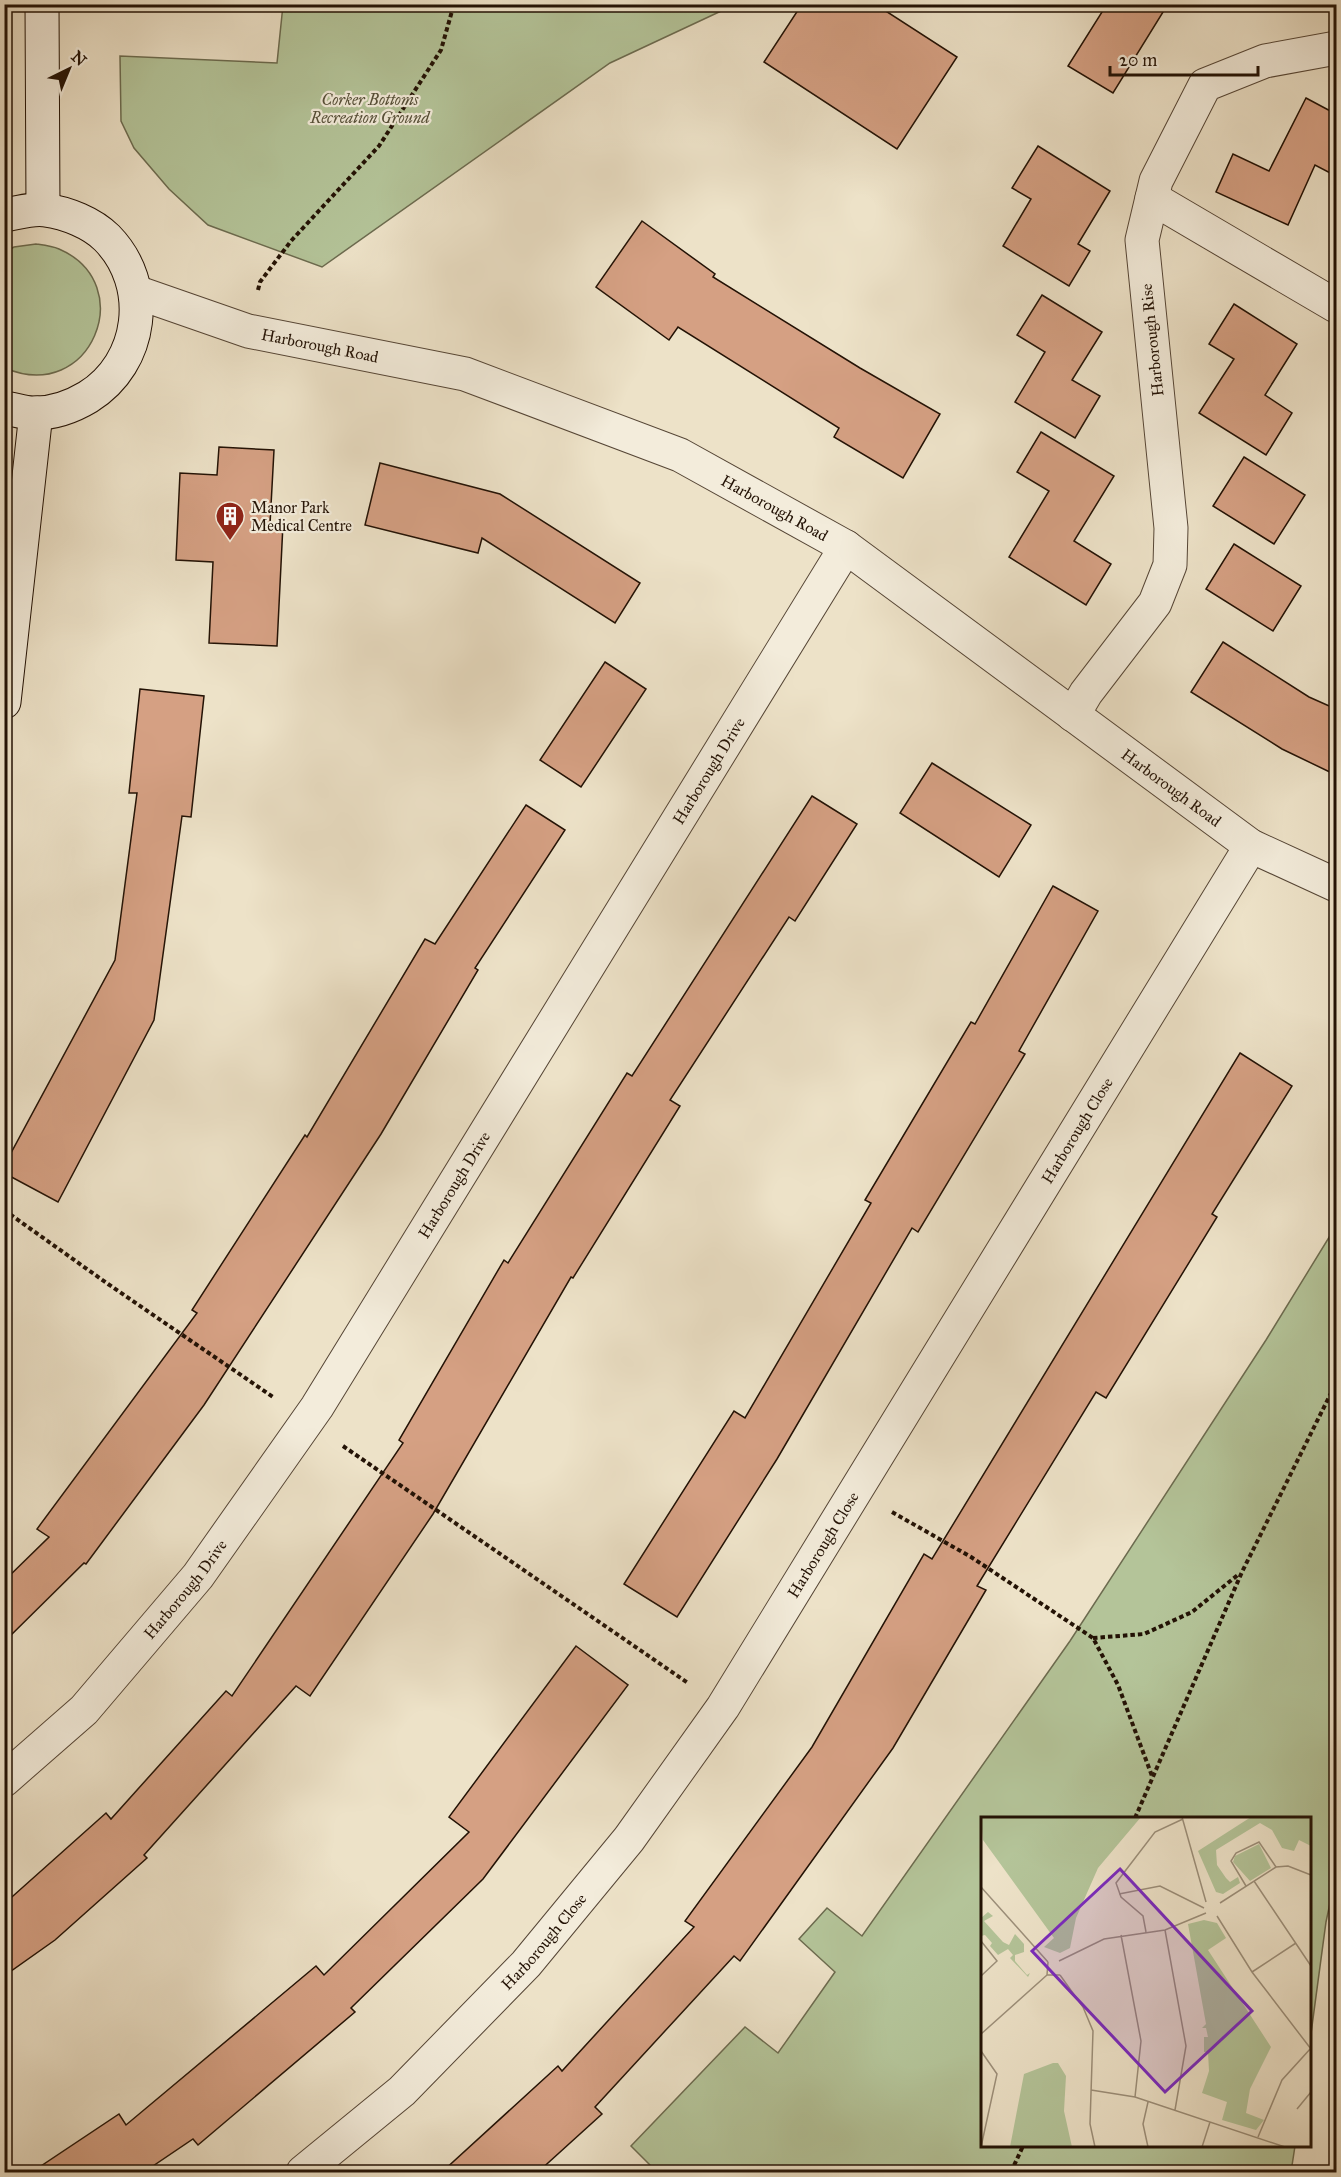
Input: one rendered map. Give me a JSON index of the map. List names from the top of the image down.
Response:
{
  "streets": {
    "street": [
      "Harborough Rise",
      "Harborough Road",
      "Harborough Drive",
      "Harborough Close"
    ]
  },
  "crossings": [
    ["Harborough Rise", "Harborough Road"],
    ["Harborough Road", "Harborough Drive"],
    ["Harborough Road", "Harborough Close"]
  ],
  "parks": ["Corker Bottoms Recreation Ground"],
  "places": {
    "building": ["Manor Park Medical Centre"]
  },
  "scale_bar": "20 m",
  "north": "top right"
}
